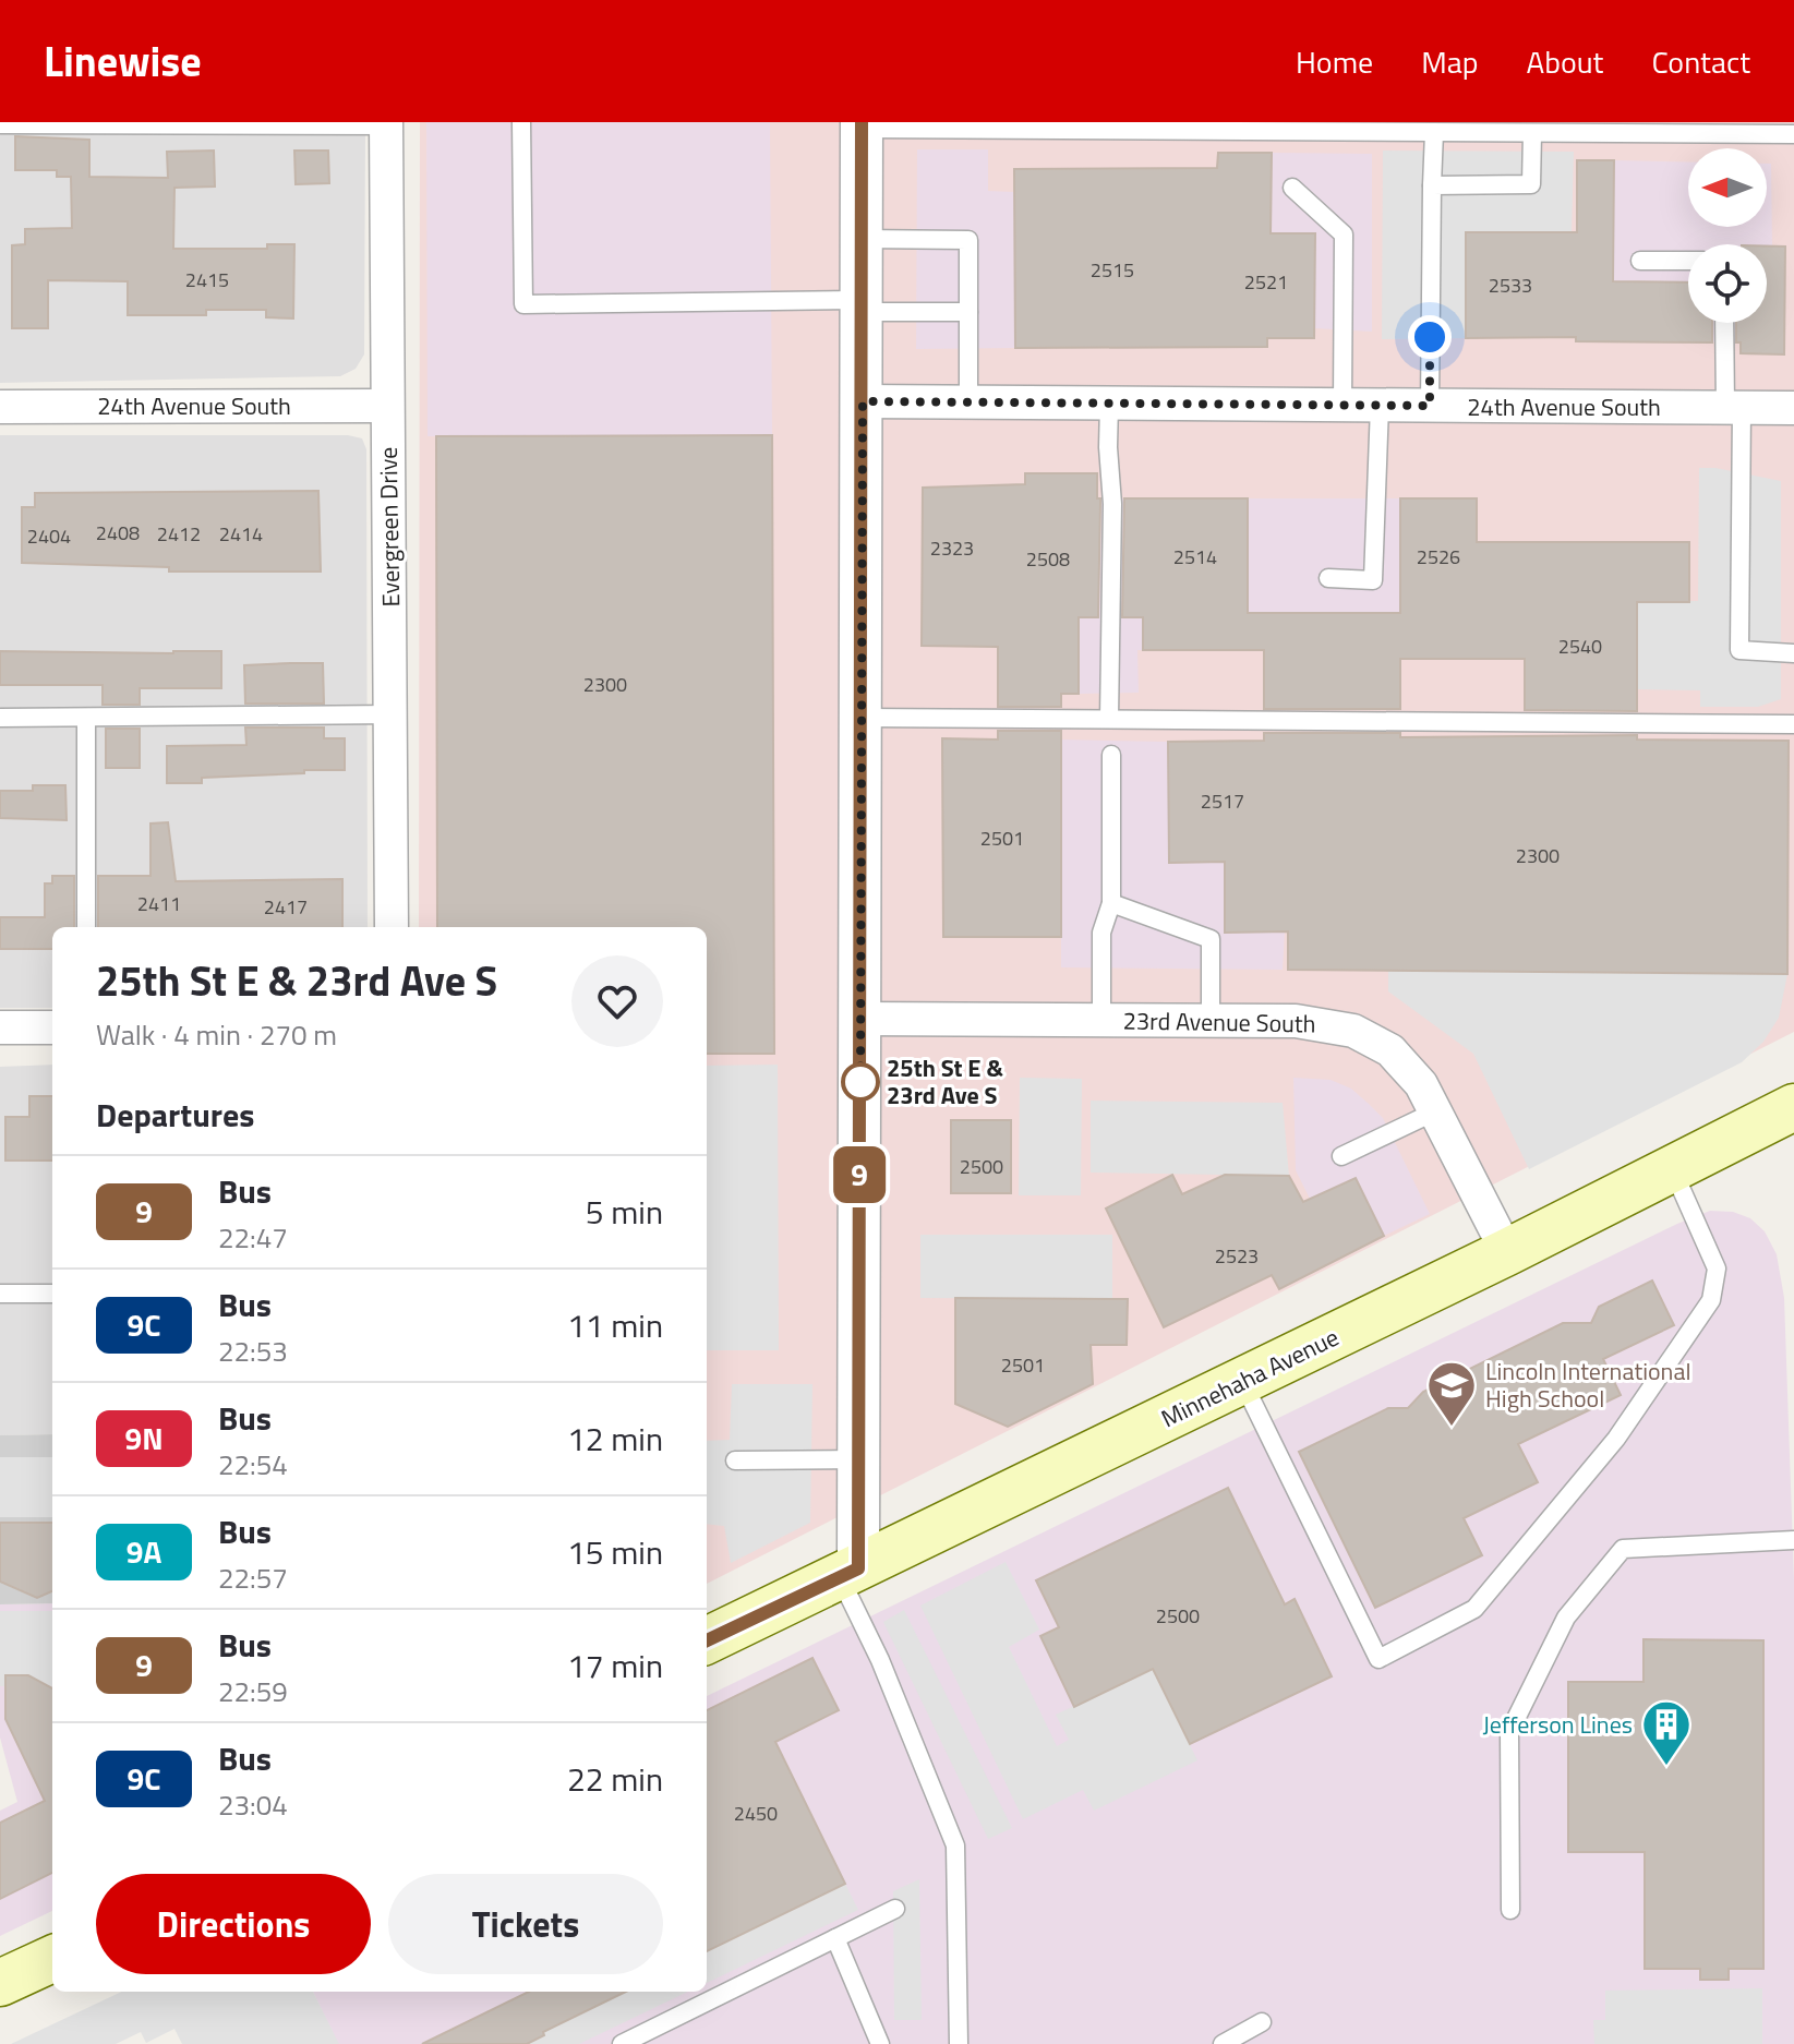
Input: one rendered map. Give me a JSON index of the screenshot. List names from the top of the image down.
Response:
{
  "streets": {
    "main road": ["Minnehaha Avenue"],
    "street": ["24th Avenue South", "Evergreen Drive", "23rd Avenue South"]
  },
  "crossings": [
    ["24th Avenue South", "Evergreen Drive"],
    ["23rd Avenue South", "Minnehaha Avenue"]
  ],
  "places": {
    "other": ["25th St E & 23rd Ave S"],
    "school or university": ["Lincoln International High School"],
    "building": ["Jefferson Lines"]
  },
  "lines": ["bus line 9"],
  "house_numbers": [
    "2515",
    "2415",
    "2521",
    "2533",
    "2408",
    "2412",
    "2414",
    "2404",
    "2323",
    "2514",
    "2526",
    "2508",
    "2540",
    "2300",
    "2517",
    "2501",
    "2300",
    "2411",
    "2417",
    "2500",
    "2523",
    "2501",
    "2500",
    "2450"
  ],
  "north": "left",
  "page": {
    "header": "Linewise",
    "nav": [
      "Home",
      "Map",
      "About",
      "Contact"
    ],
    "on_map": "9",
    "heading": [
      ["25th St E & 23rd Ave S", "Walk · 4 min · 270 m"],
      "Departures"
    ],
    "list": [
      {
        "mark": "9",
        "name": "Bus",
        "note": "22:47",
        "value": "5 min"
      },
      {
        "mark": "9C",
        "name": "Bus",
        "note": "22:53",
        "value": "11 min"
      },
      {
        "mark": "9N",
        "name": "Bus",
        "note": "22:54",
        "value": "12 min"
      },
      {
        "mark": "9A",
        "name": "Bus",
        "note": "22:57",
        "value": "15 min"
      },
      {
        "mark": "9",
        "name": "Bus",
        "note": "22:59",
        "value": "17 min"
      },
      {
        "mark": "9C",
        "name": "Bus",
        "note": "23:04",
        "value": "22 min"
      }
    ],
    "buttons": ["Directions", "Tickets"]
  }
}
